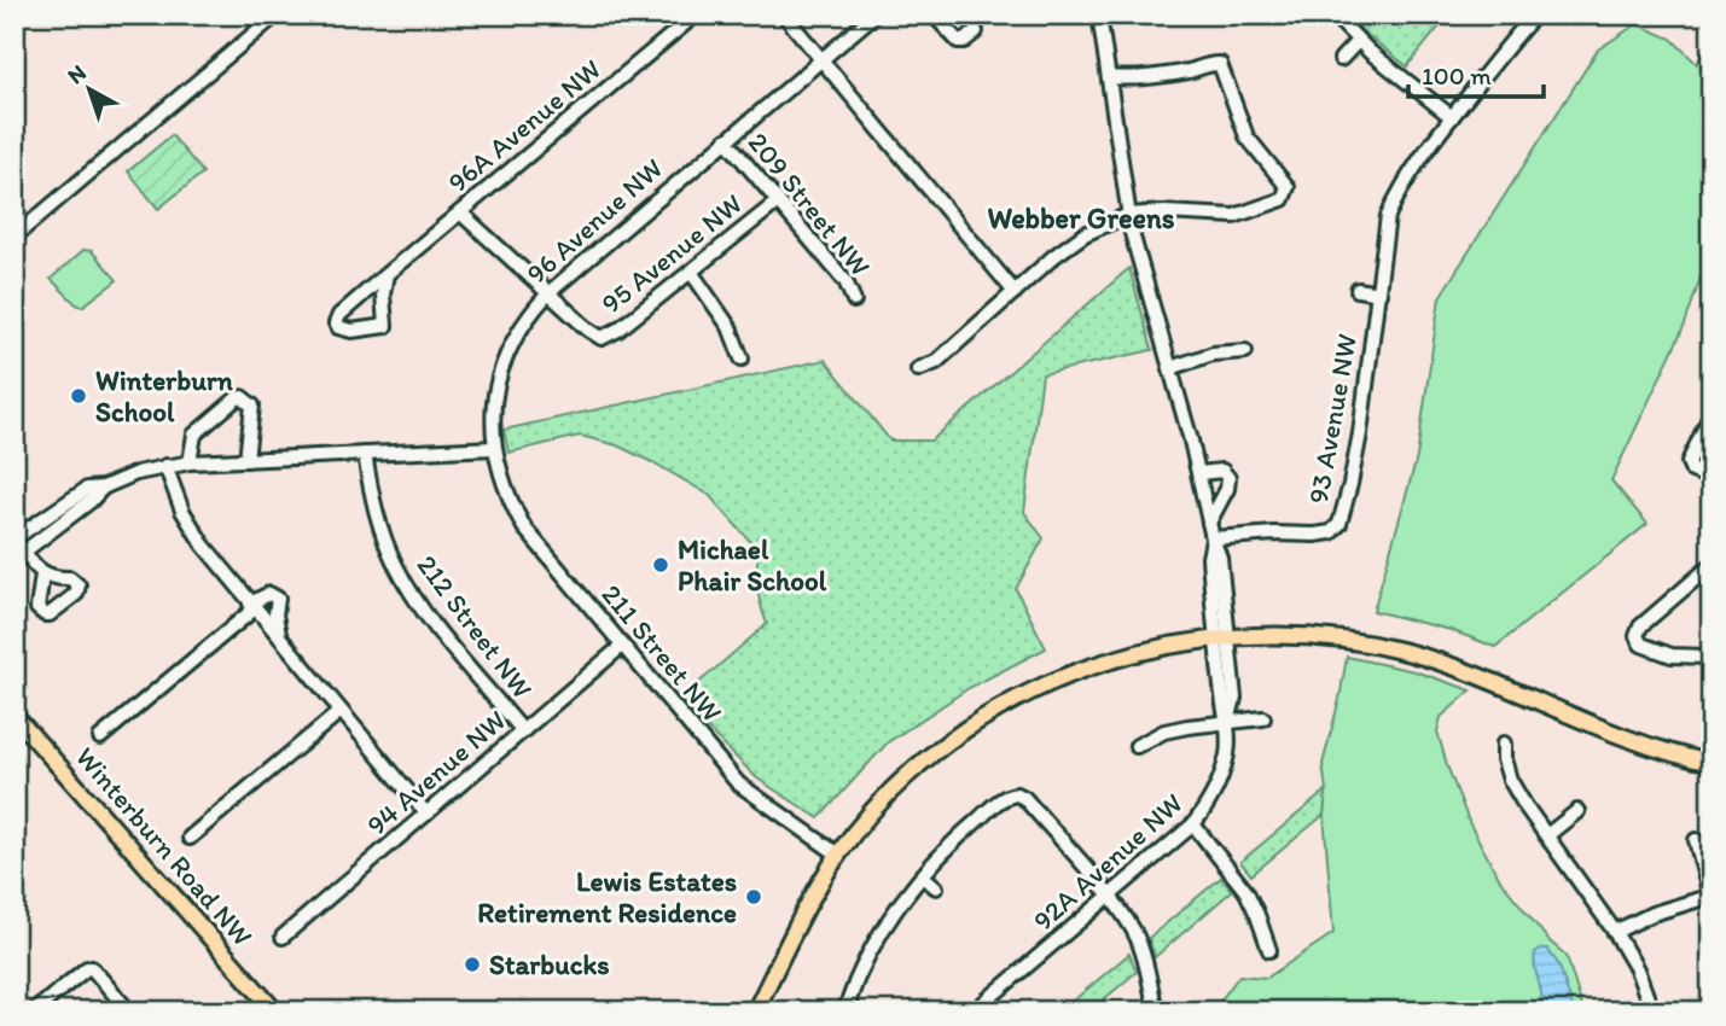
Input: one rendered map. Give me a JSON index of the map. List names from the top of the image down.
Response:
{
  "streets": {
    "main road": ["Winterburn Road NW"],
    "street": [
      "96A Avenue NW",
      "209 Street NW",
      "96 Avenue NW",
      "95 Avenue NW",
      "93 Avenue NW",
      "212 Street NW",
      "211 Street NW",
      "94 Avenue NW",
      "92A Avenue NW"
    ]
  },
  "crossings": [
    ["209 Street NW", "96 Avenue NW"],
    ["209 Street NW", "95 Avenue NW"],
    ["96 Avenue NW", "95 Avenue NW"],
    ["96 Avenue NW", "211 Street NW"],
    ["93 Avenue NW", "92A Avenue NW"],
    ["212 Street NW", "94 Avenue NW"],
    ["211 Street NW", "94 Avenue NW"]
  ],
  "districts": ["Webber Greens"],
  "places": [
    "Winterburn School",
    "Michael Phair School",
    "Lewis Estates Retirement Residence",
    "Starbucks"
  ],
  "scale_bar": "100 m",
  "north": "top left"
}
